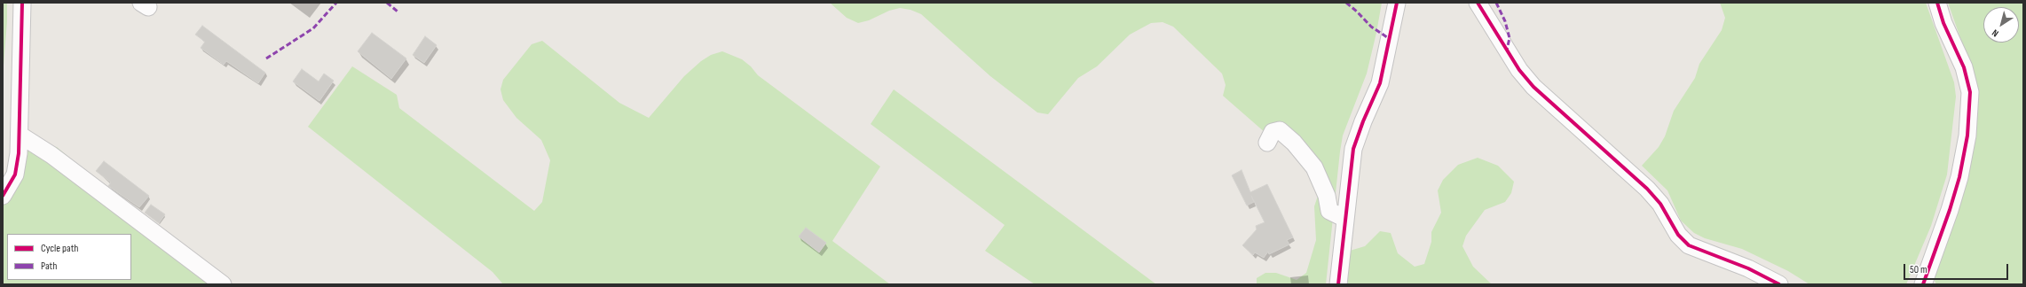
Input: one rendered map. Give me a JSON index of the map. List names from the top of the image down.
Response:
{
  "legend": ["Cycle path", "Path"],
  "scale_bar": "50 m",
  "north": "bottom left"
}
